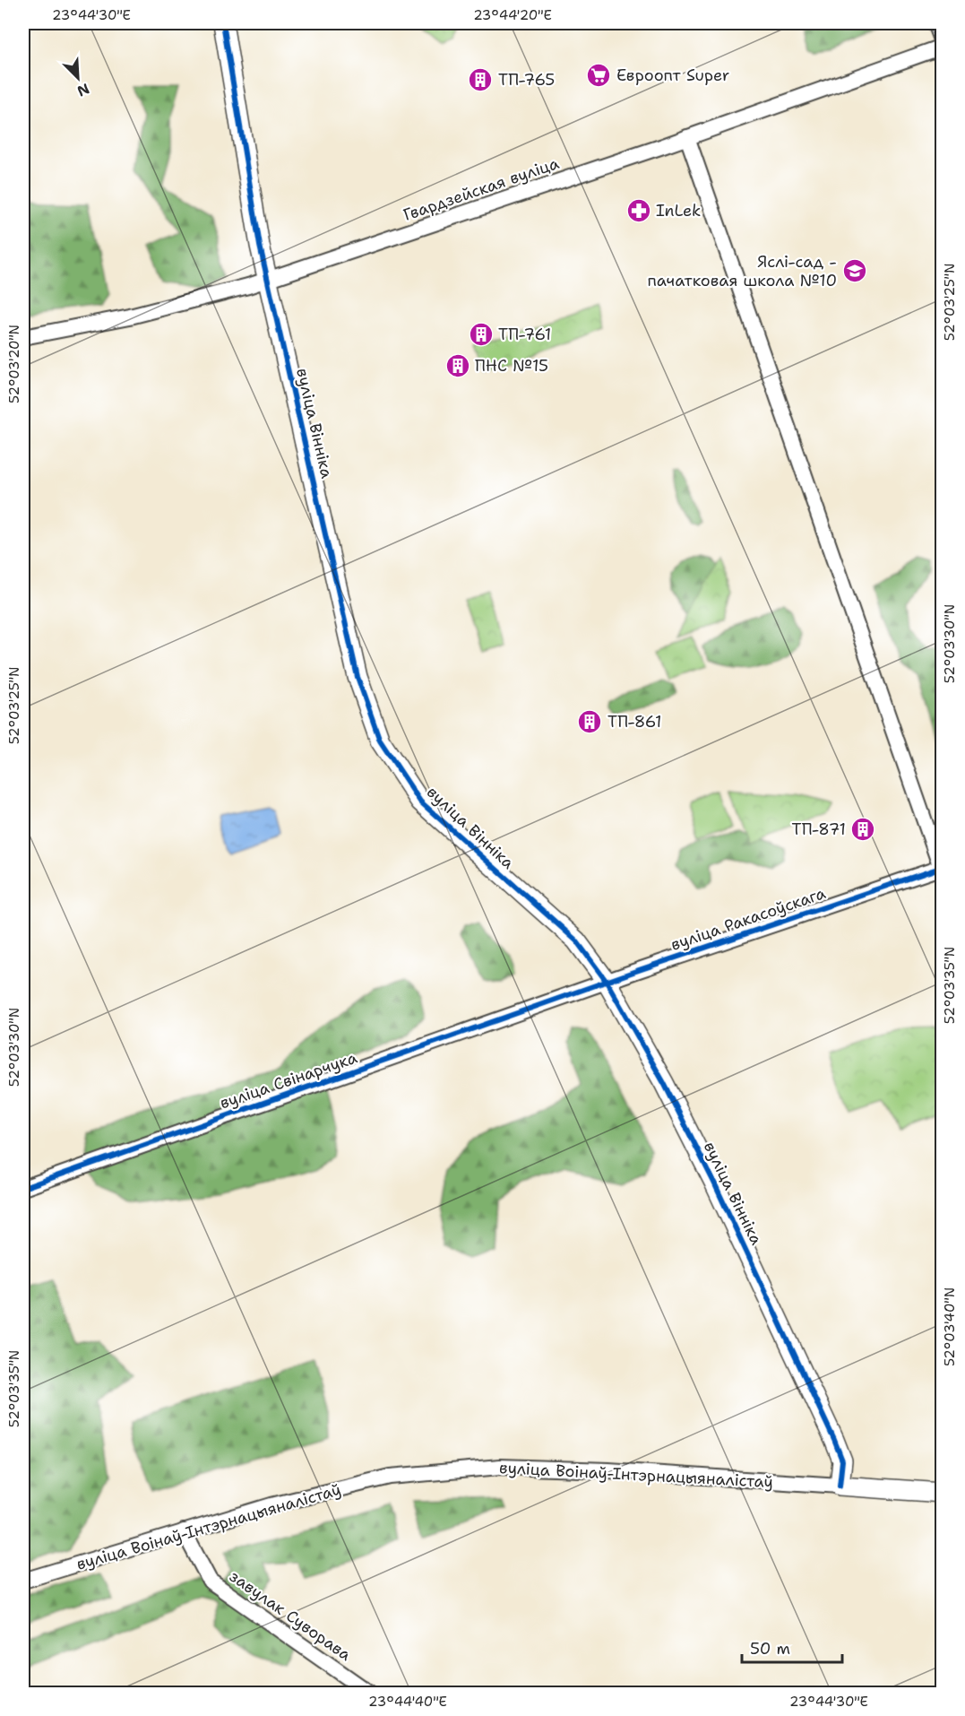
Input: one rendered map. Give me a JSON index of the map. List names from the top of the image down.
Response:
{
  "streets": {
    "street": [
      "Гвардзейская вуліца",
      "вуліца Вінніка",
      "вуліца Ракасоўскага",
      "вуліца Свінарчука",
      "вуліца Воінаў-Інтэрнацыяналістаў",
      "завулак Суворава"
    ]
  },
  "crossings": [
    ["Гвардзейская вуліца", "вуліца Вінніка"],
    ["вуліца Вінніка", "вуліца Ракасоўскага"],
    ["вуліца Вінніка", "вуліца Воінаў-Інтэрнацыяналістаў"],
    ["вуліца Ракасоўскага", "вуліца Свінарчука"],
    ["вуліца Воінаў-Інтэрнацыяналістаў", "завулак Суворава"]
  ],
  "places": {
    "supermarket": ["Евроопт Super"],
    "building": [
      "ТП-765",
      "ТП-761",
      "ПНС №15",
      "ТП-861",
      "ТП-871"
    ],
    "pharmacy": ["InLek"],
    "school or university": ["Яслі-сад - пачатковая школа №10"]
  },
  "scale_bar": "50 m",
  "north": "bottom right",
  "coordinates": [
    "23°44'30\"E",
    "23°44'20\"E",
    "52°03'25\"N",
    "52°03'20\"N",
    "52°03'30\"N",
    "52°03'35\"N",
    "52°03'40\"N",
    "23°44'40\"E"
  ]
}
